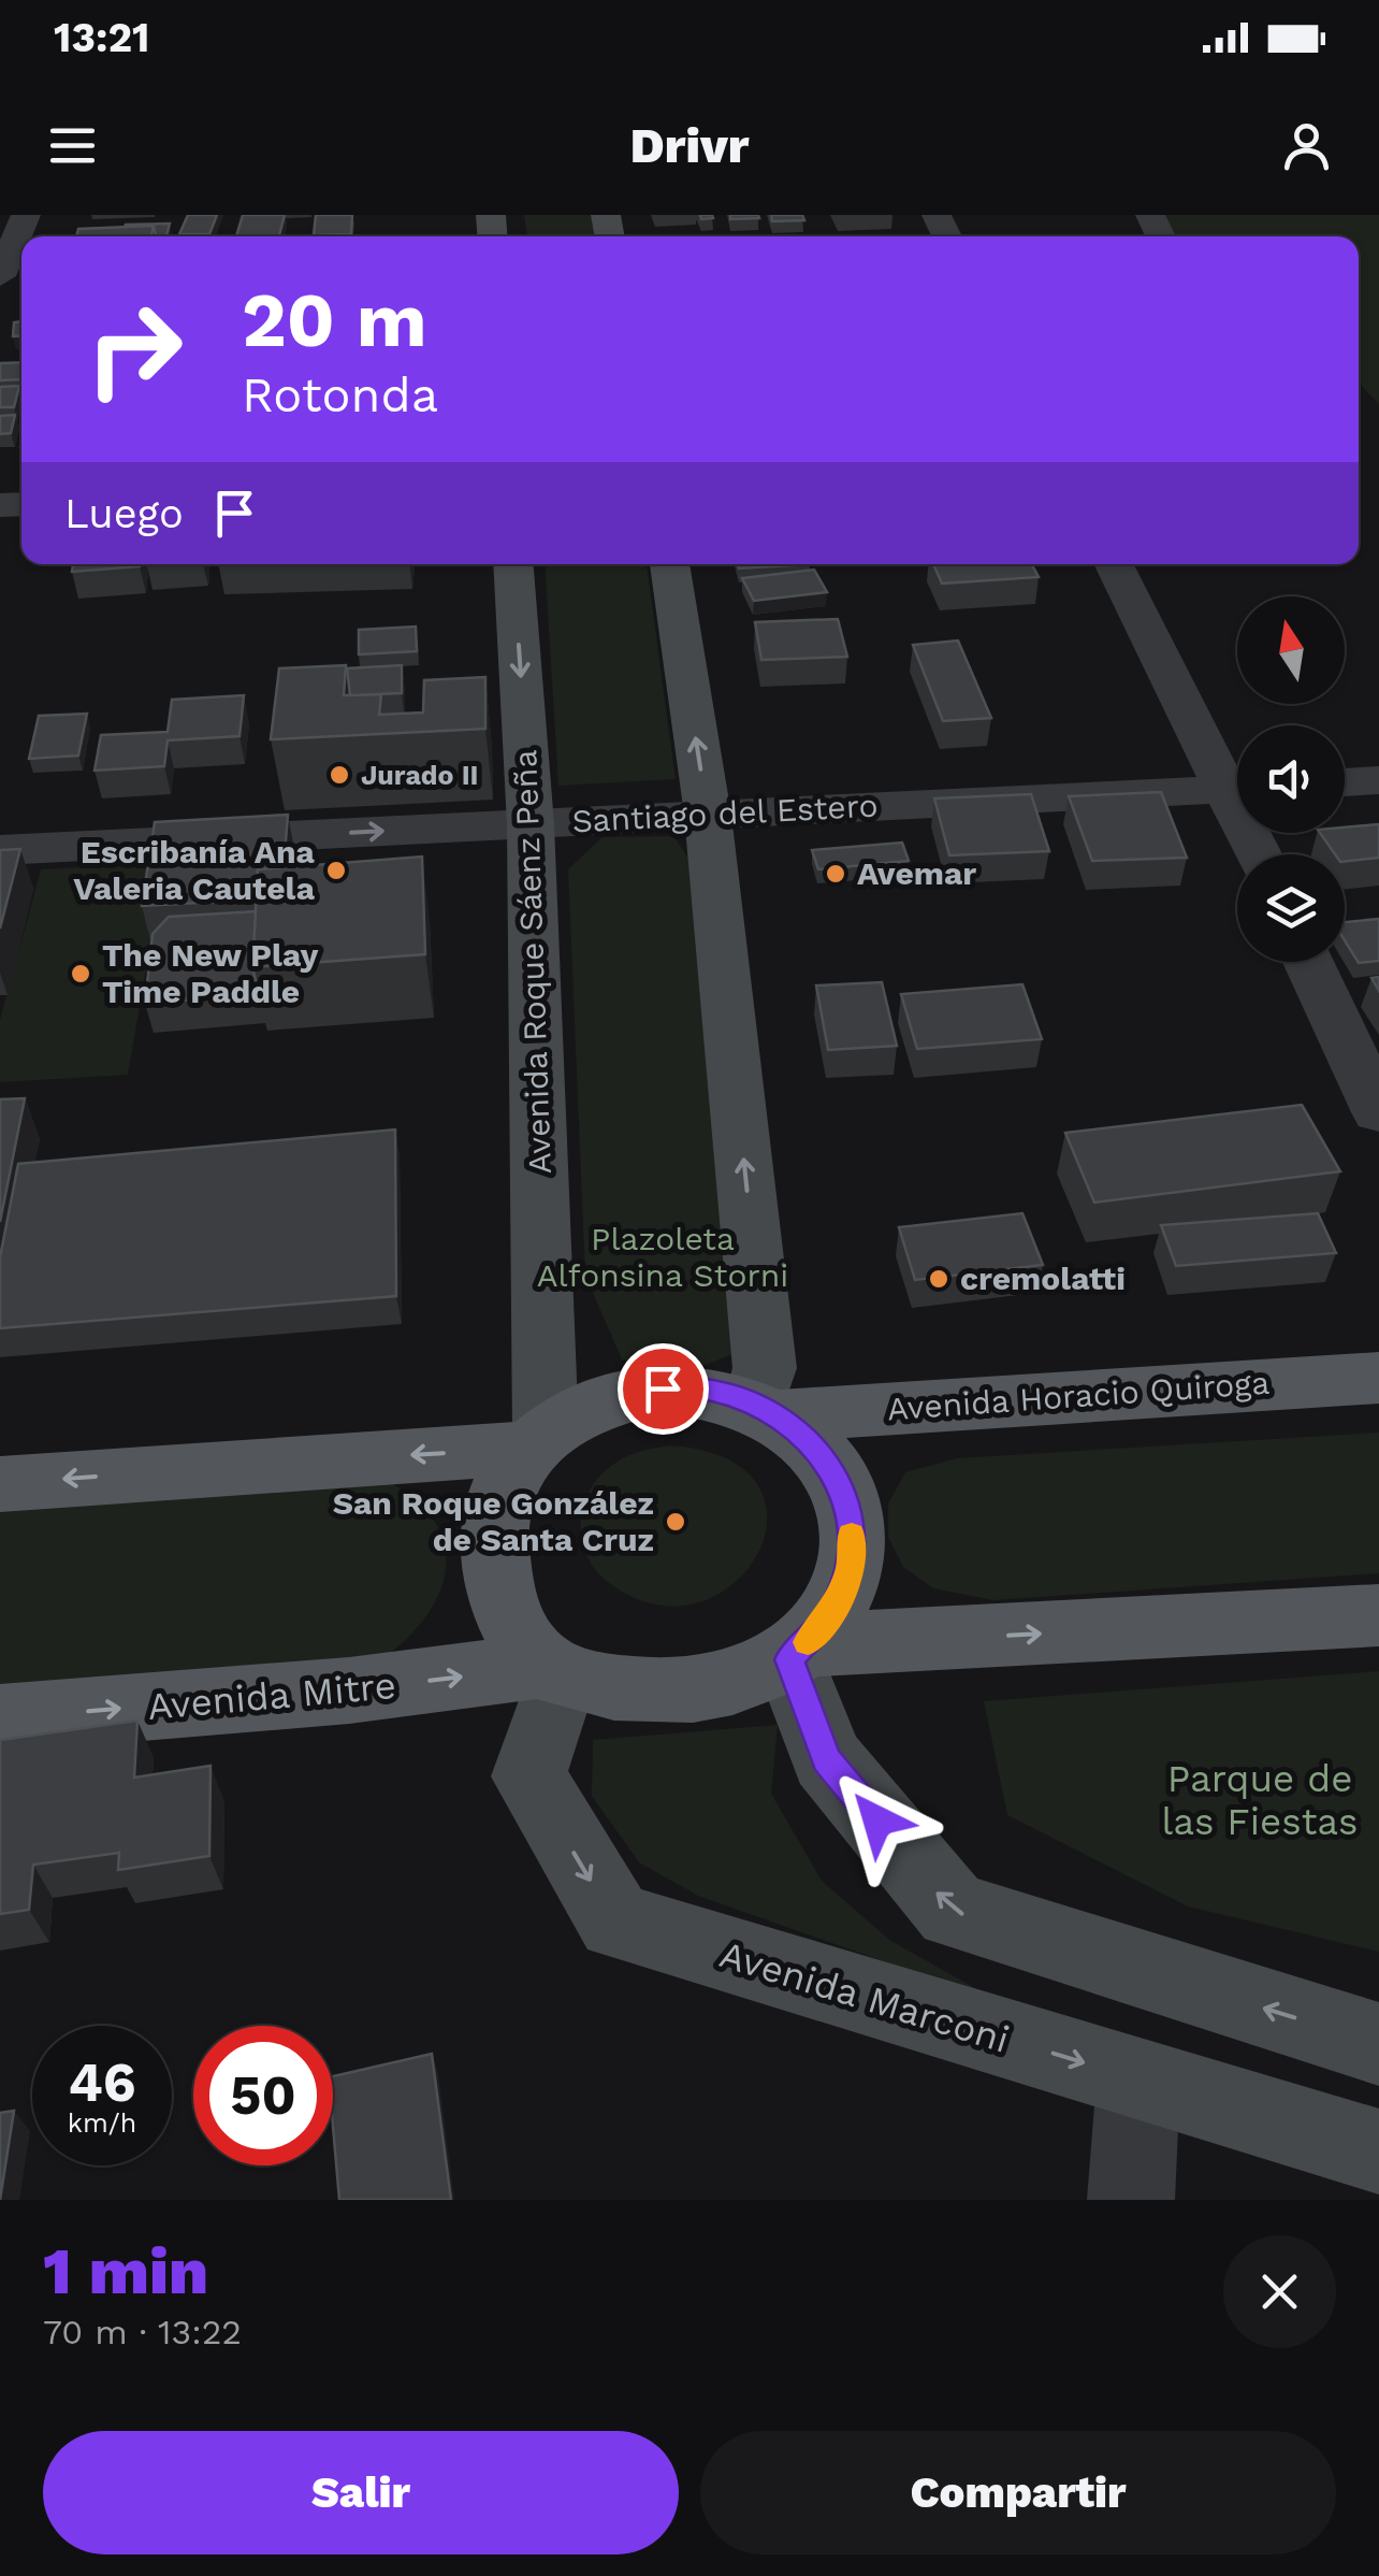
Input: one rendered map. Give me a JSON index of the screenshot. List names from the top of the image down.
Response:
{
  "streets": {
    "main road": [
      "Avenida Roque Sáenz Peña",
      "Avenida Horacio Quiroga",
      "Avenida Mitre",
      "Avenida Marconi"
    ],
    "street": ["Santiago del Estero"]
  },
  "crossings": [
    ["Santiago del Estero", "Avenida Roque Sáenz Peña"],
    ["Avenida Roque Sáenz Peña", "Avenida Horacio Quiroga"],
    ["Avenida Roque Sáenz Peña", "Avenida Mitre"],
    ["Avenida Roque Sáenz Peña", "Avenida Marconi"],
    ["Avenida Horacio Quiroga", "Avenida Mitre"],
    ["Avenida Horacio Quiroga", "Avenida Marconi"],
    ["Avenida Mitre", "Avenida Marconi"]
  ],
  "one_way": ["Santiago del Estero"],
  "parks": ["Plazoleta Alfonsina Storni", "Parque de las Fiestas"],
  "places": [
    "Jurado II",
    "Escribanía Ana Valeria Cautela",
    "Avemar",
    "The New Play Time Paddle",
    "cremolatti",
    "San Roque González de Santa Cruz"
  ],
  "north": "top",
  "page": {
    "status": "13:21",
    "header": "Drivr",
    "turn": ["20 m", "Rotonda"],
    "then": "Luego",
    "speed": "46 km/h",
    "limit": "50",
    "heading": ["1 min", "70 m · 13:22"],
    "buttons": ["Salir", "Compartir"]
  }
}
